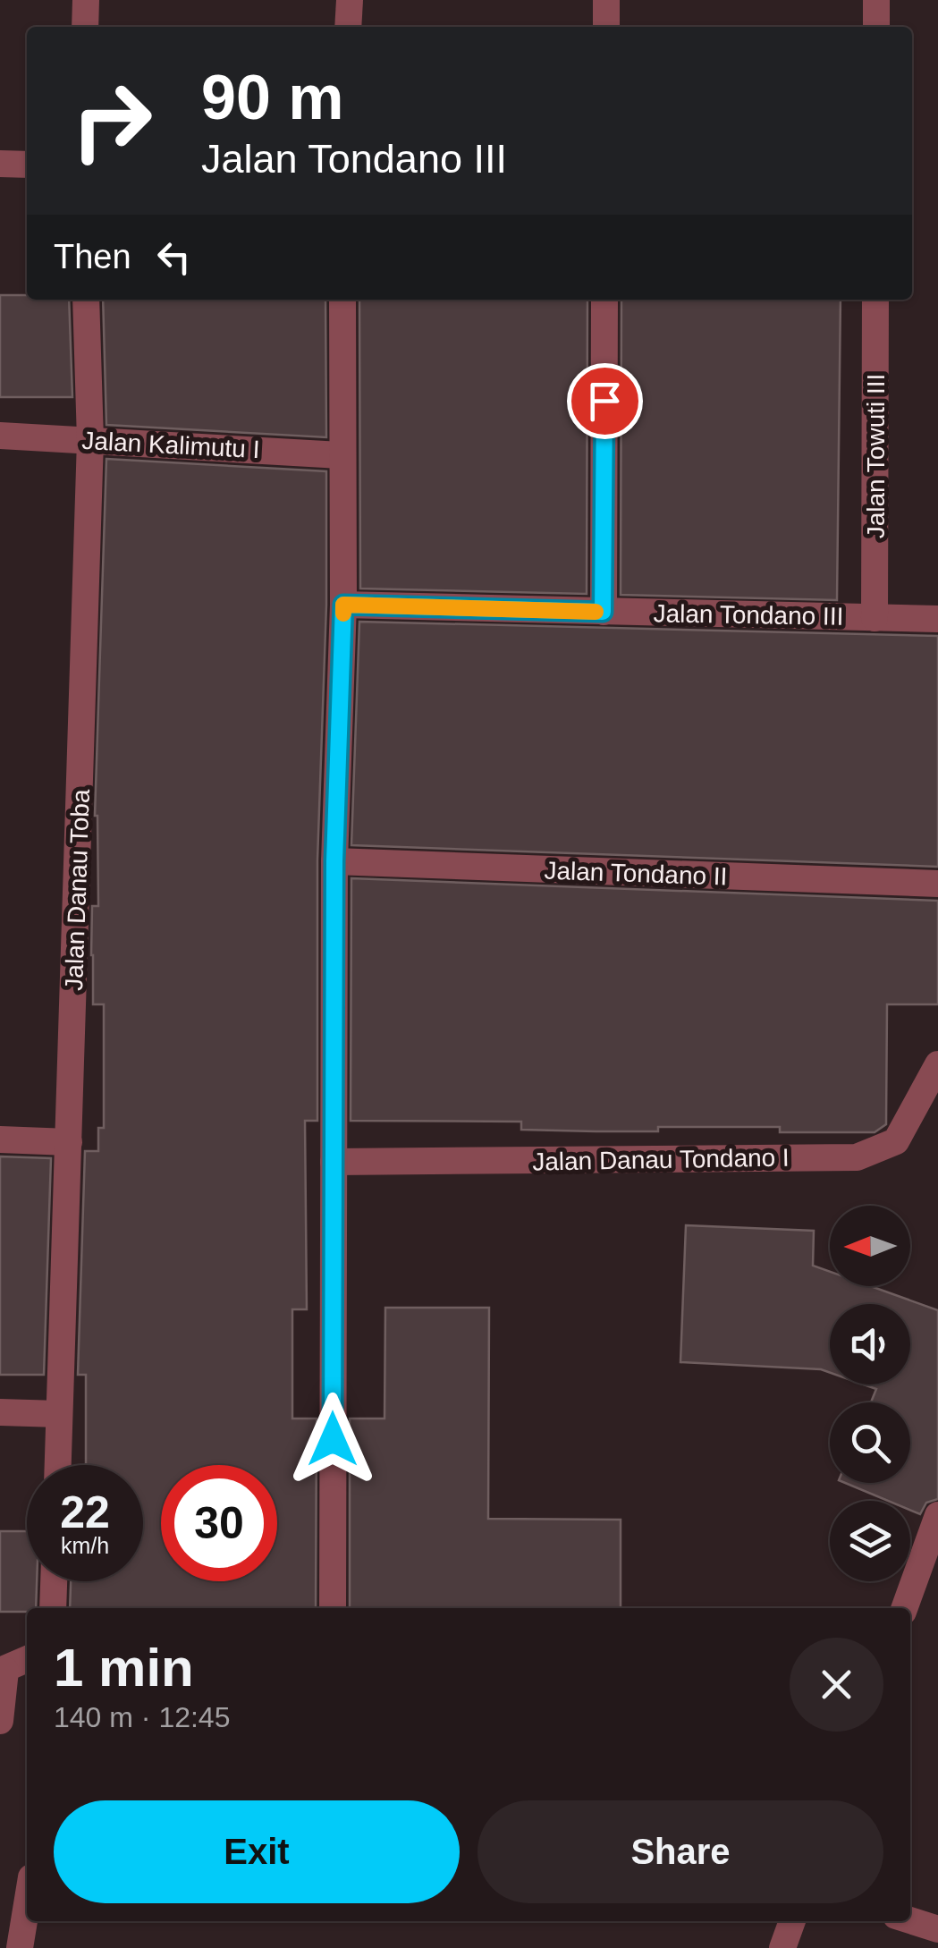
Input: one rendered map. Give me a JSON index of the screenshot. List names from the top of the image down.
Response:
{
  "streets": {
    "street": [
      "Jalan Kalimutu I",
      "Jalan Towuti III",
      "Jalan Tondano III",
      "Jalan Tondano II",
      "Jalan Danau Toba",
      "Jalan Danau Tondano I"
    ]
  },
  "crossings": [
    ["Jalan Kalimutu I", "Jalan Danau Toba"],
    ["Jalan Towuti III", "Jalan Tondano III"]
  ],
  "north": "left",
  "page": {
    "turn": ["90 m", "Jalan Tondano III"],
    "then": "Then",
    "speed": "22 km/h",
    "limit": "30",
    "heading": ["1 min", "140 m · 12:45"],
    "buttons": ["Exit", "Share"]
  }
}
